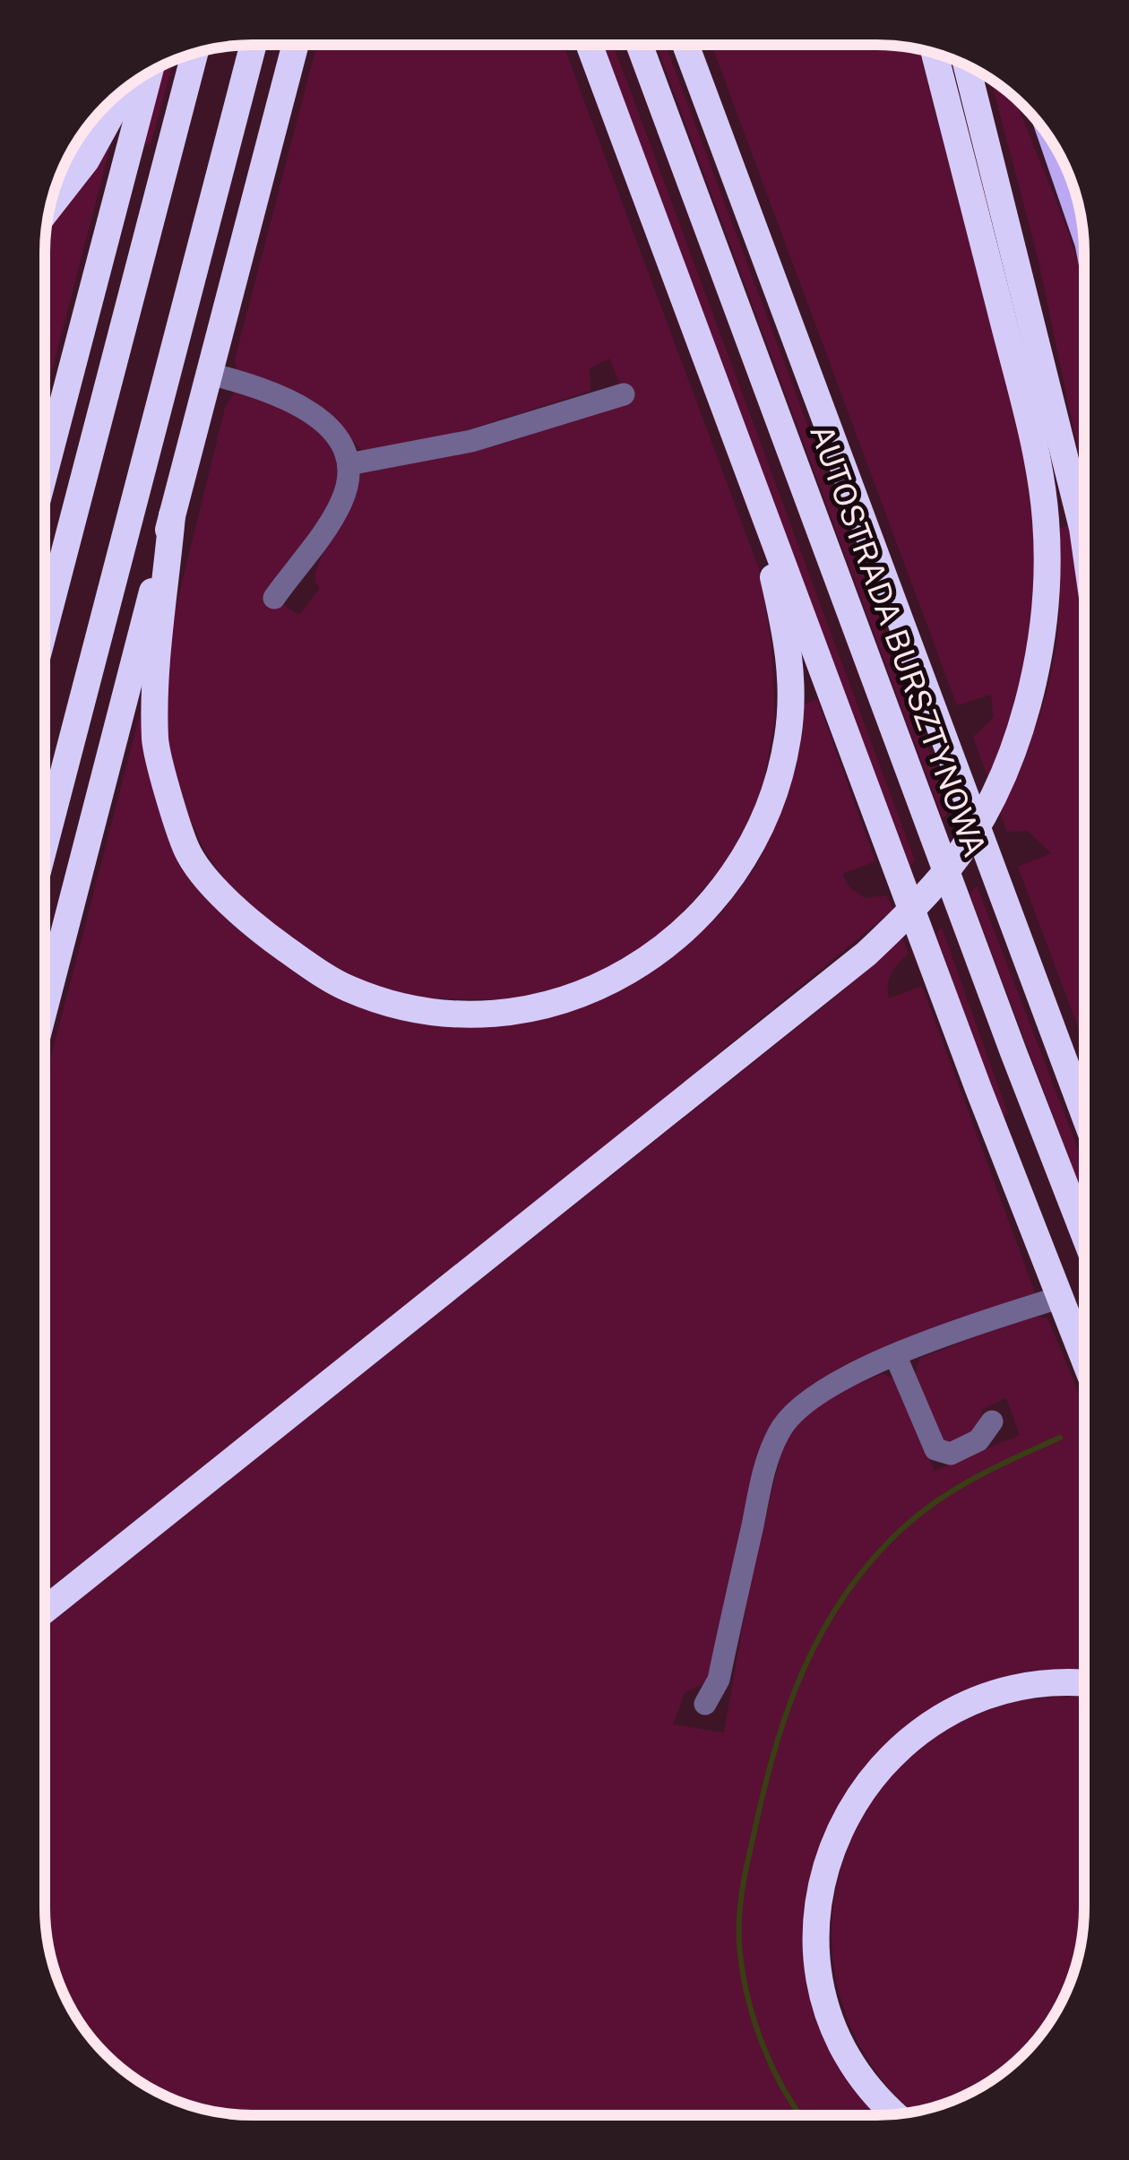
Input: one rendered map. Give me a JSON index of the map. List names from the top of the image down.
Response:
{
  "streets": {
    "highway": ["AUTOSTRADA BURSZTYNOWA"]
  }
}
